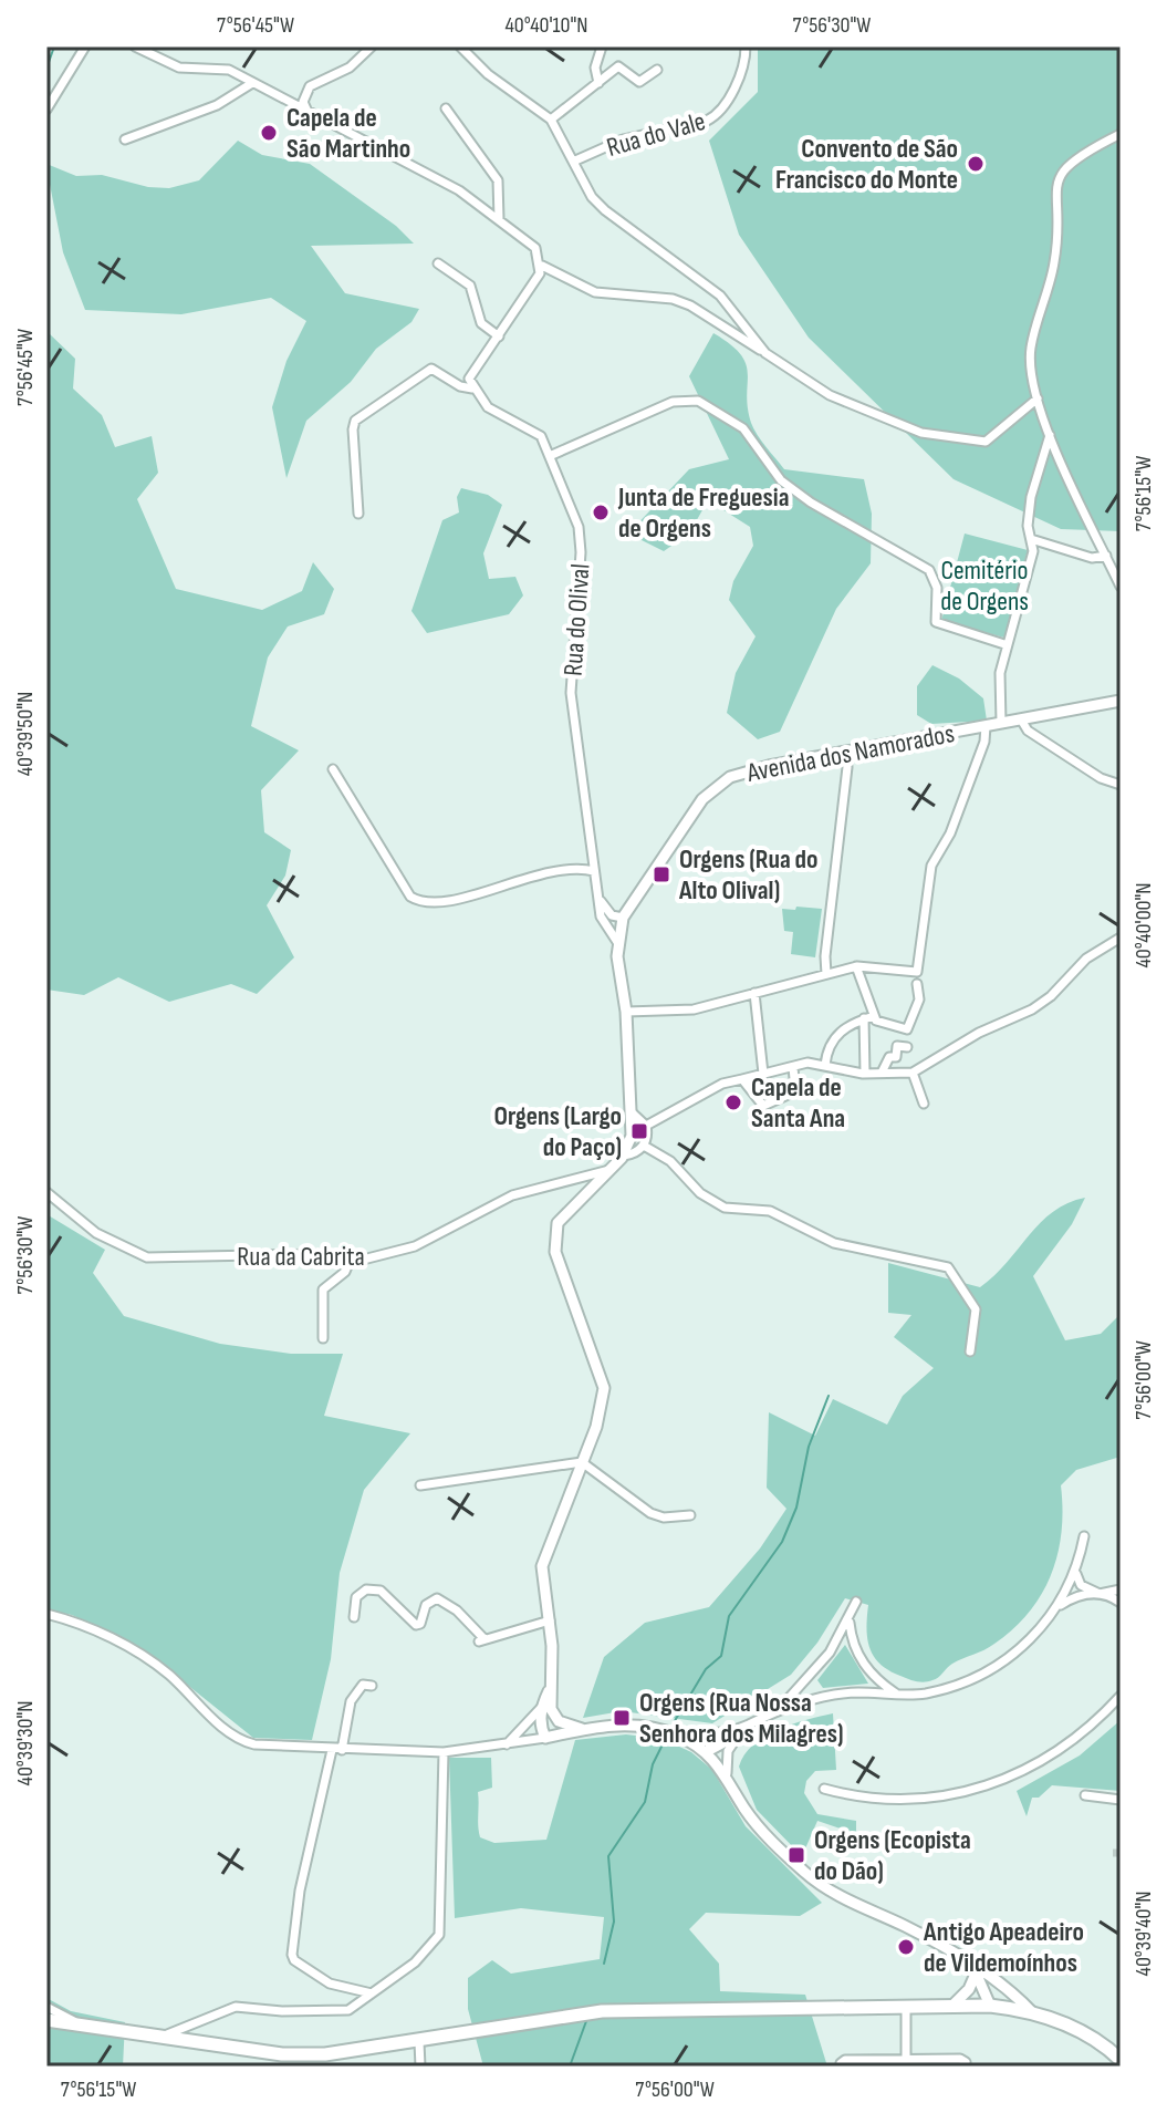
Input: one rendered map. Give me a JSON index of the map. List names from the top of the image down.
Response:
{
  "streets": {
    "street": [
      "Rua do Vale",
      "Rua do Olival",
      "Avenida dos Namorados",
      "Rua da Cabrita"
    ]
  },
  "crossings": [
    ["Rua do Olival", "Avenida dos Namorados"]
  ],
  "parks": ["Cemitério de Orgens"],
  "places": {
    "other": [
      "Capela de São Martinho",
      "Convento de São Francisco do Monte",
      "Junta de Freguesia de Orgens",
      "Capela de Santa Ana",
      "Antigo Apeadeiro de Vildemoínhos"
    ],
    "transit": [
      "Orgens (Rua do Alto Olival)",
      "Orgens (Largo do Paço)",
      "Orgens (Rua Nossa Senhora dos Milagres)",
      "Orgens (Ecopista do Dão)"
    ]
  },
  "coordinates": [
    "7°56'45\"W",
    "40°40'10\"N",
    "7°56'30\"W",
    "7°56'15\"W",
    "40°39'50\"N",
    "40°40'00\"N",
    "7°56'00\"W",
    "40°39'30\"N",
    "40°39'40\"N"
  ]
}
